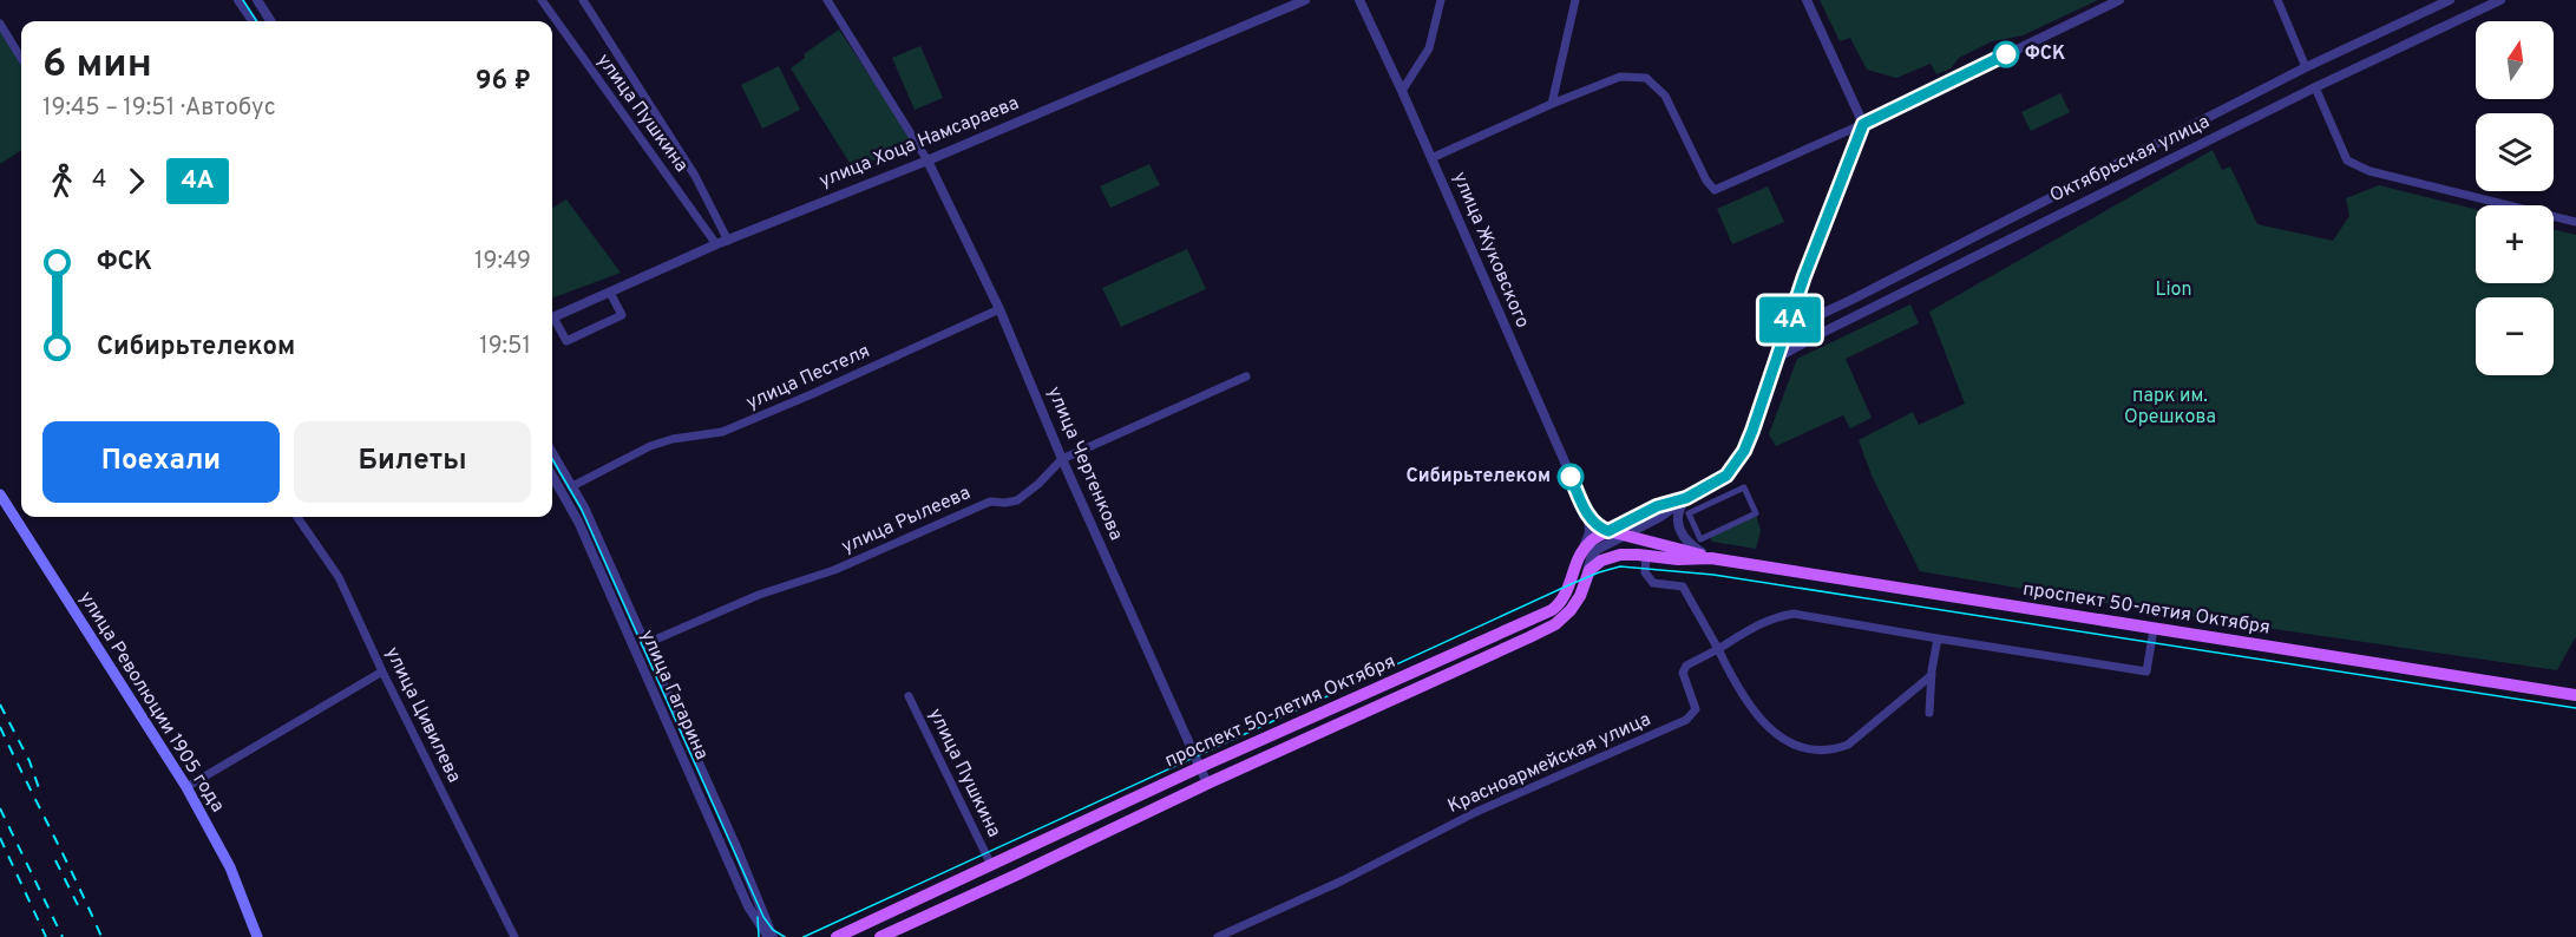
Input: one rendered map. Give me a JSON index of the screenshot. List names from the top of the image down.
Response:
{
  "streets": {
    "main road": ["проспект 50-летия Октября", "улица Революции 1905 года"],
    "street": [
      "улица Пушкина",
      "улица Хоца Намсараева",
      "Октябрьская улица",
      "улица Жуковского",
      "улица Пестеля",
      "улица Чертенкова",
      "улица Рылеева",
      "улица Гагарина",
      "улица Цивилева",
      "Красноармейская улица"
    ]
  },
  "crossings": [
    ["улица Пушкина", "улица Хоца Намсараева"],
    ["улица Пушкина", "проспект 50-летия Октября"],
    ["улица Хоца Намсараева", "улица Чертенкова"],
    ["улица Пестеля", "улица Чертенкова"],
    ["улица Пестеля", "улица Гагарина"],
    ["улица Чертенкова", "улица Рылеева"],
    ["улица Чертенкова", "проспект 50-летия Октября"],
    ["улица Рылеева", "улица Гагарина"]
  ],
  "parks": ["Lion", "парк им. Орешкова"],
  "places": ["ФСК", "Сибирьтелеком"],
  "lines": ["bus line 4А"],
  "north": "top",
  "page": {
    "on_map": "4А",
    "map_buttons": ["+", "−"],
    "heading": ["6 мин", "19:45 – 19:51 · Автобус", "96 ₽"],
    "legs": ["4", "4А"],
    "list": [
      {
        "name": "ФСК",
        "value": "19:49"
      },
      {
        "name": "Сибирьтелеком",
        "value": "19:51"
      }
    ],
    "buttons": ["Поехали", "Билеты"]
  }
}
